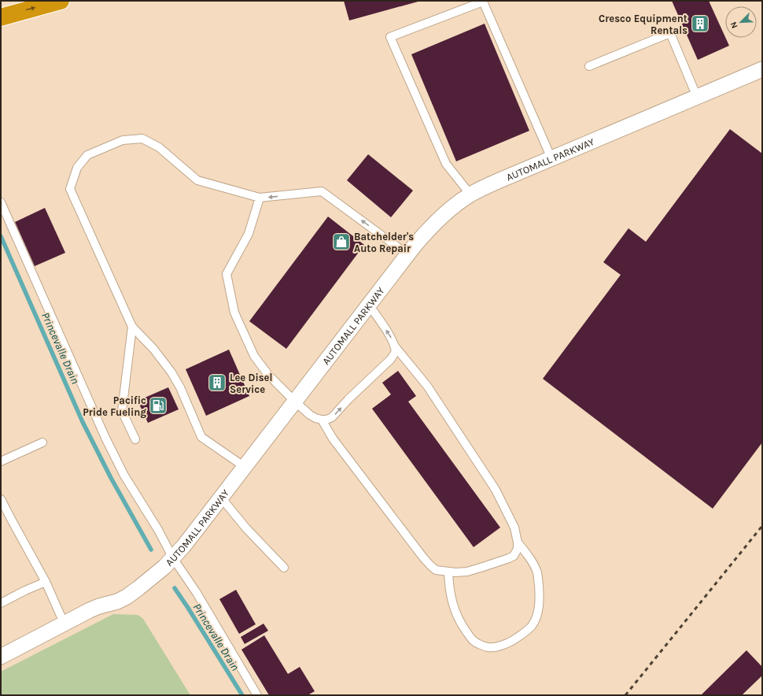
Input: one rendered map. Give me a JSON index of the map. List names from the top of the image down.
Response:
{
  "streets": {
    "street": ["AUTOMALL PARKWAY"]
  },
  "water": ["Princevalle Drain"],
  "places": {
    "building": ["Cresco Equipment Rentals", "Lee Disel Service"],
    "shop": ["Batchelder's Auto Repair"],
    "fuel station": ["Pacific Pride Fueling"]
  },
  "north": "bottom left"
}
